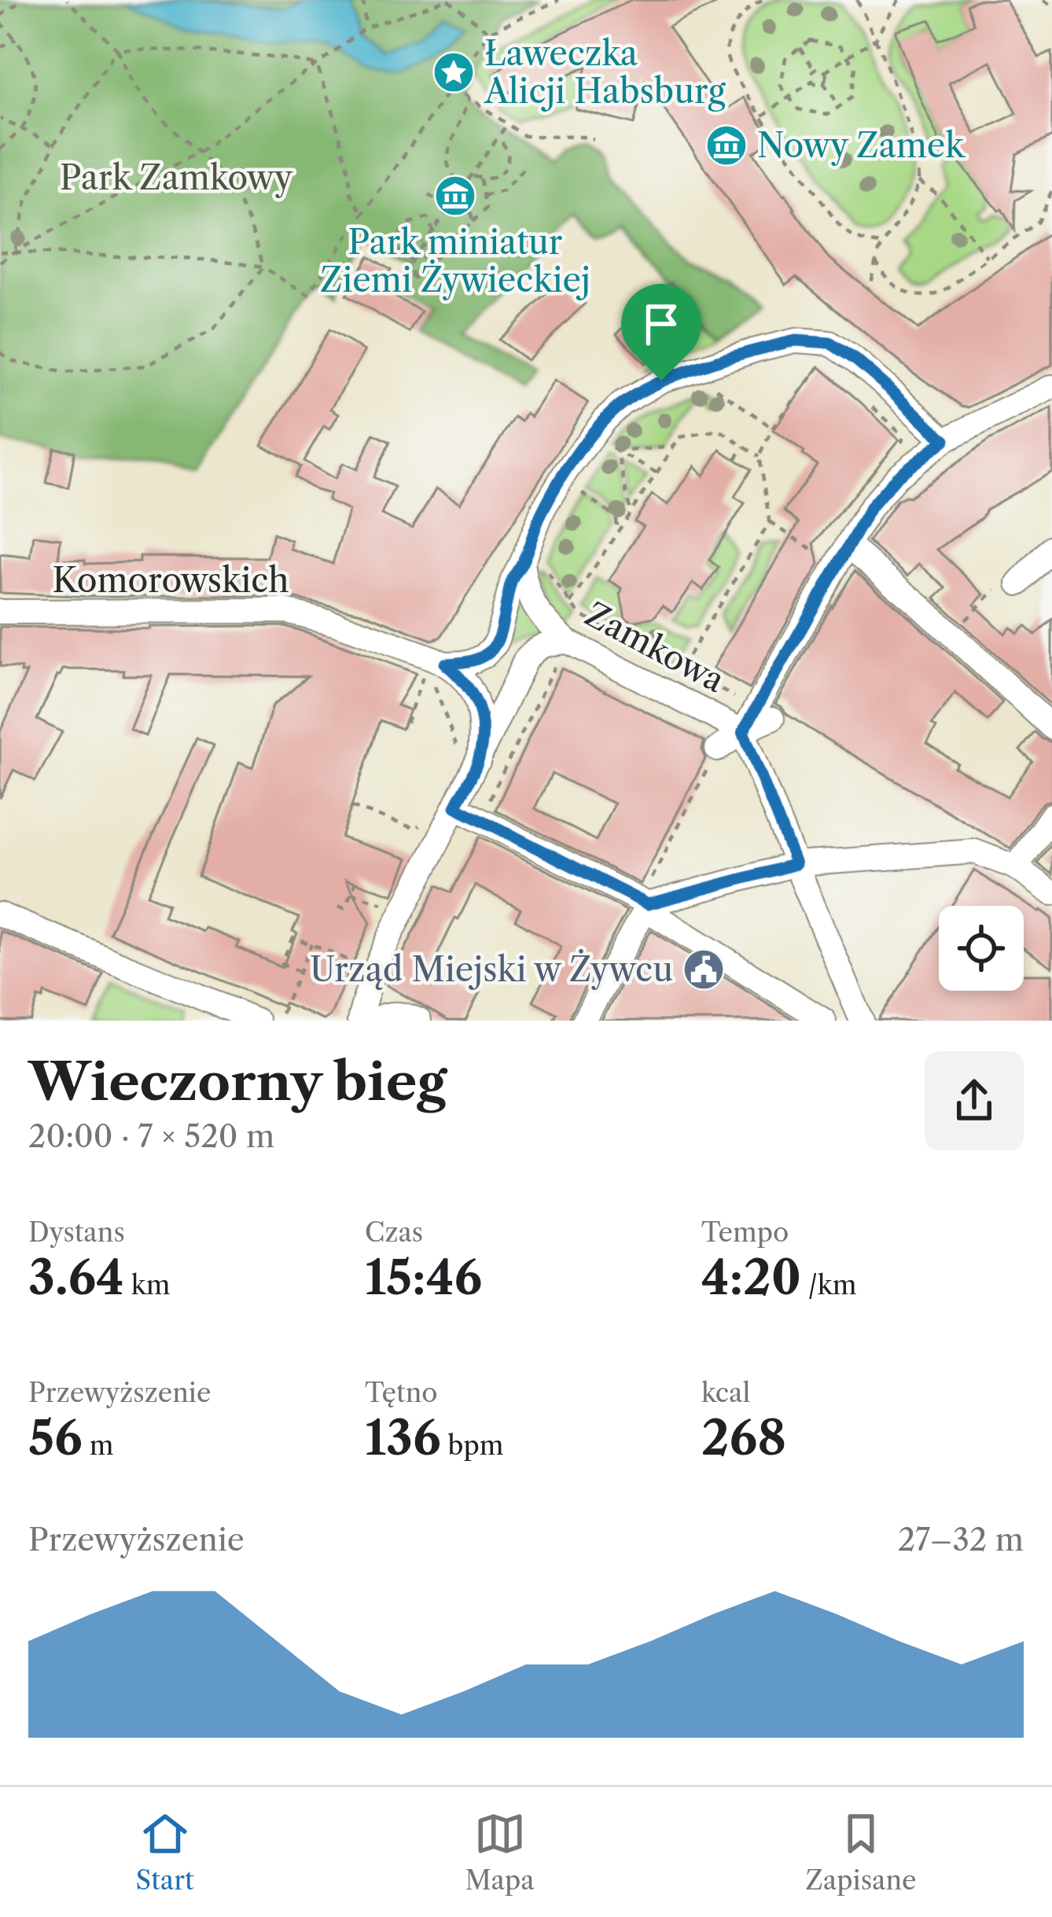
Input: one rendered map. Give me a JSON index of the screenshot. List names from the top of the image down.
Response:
{
  "streets": {
    "street": ["Komorowskich", "Zamkowa"]
  },
  "parks": ["Park Zamkowy"],
  "places": {
    "place": ["Ławeczka Alicji Habsburg"],
    "museum": ["Nowy Zamek", "Park miniatur Ziemi Żywieckiej"],
    "public building": ["Urząd Miejski w Żywcu"]
  },
  "page": {
    "heading": ["Wieczorny bieg", "20:00 · 7 × 520 m"],
    "stats": [
      ["Dystans", "3.64 km"],
      ["Czas", "15:46"],
      ["Tempo", "4:20 /km"],
      ["Przewyższenie", "56 m"],
      ["Tętno", "136 bpm"],
      ["kcal", "268"]
    ],
    "chart": ["Przewyższenie", "27–32 m"],
    "tabs": ["Start", "Mapa", "Zapisane"]
  }
}
